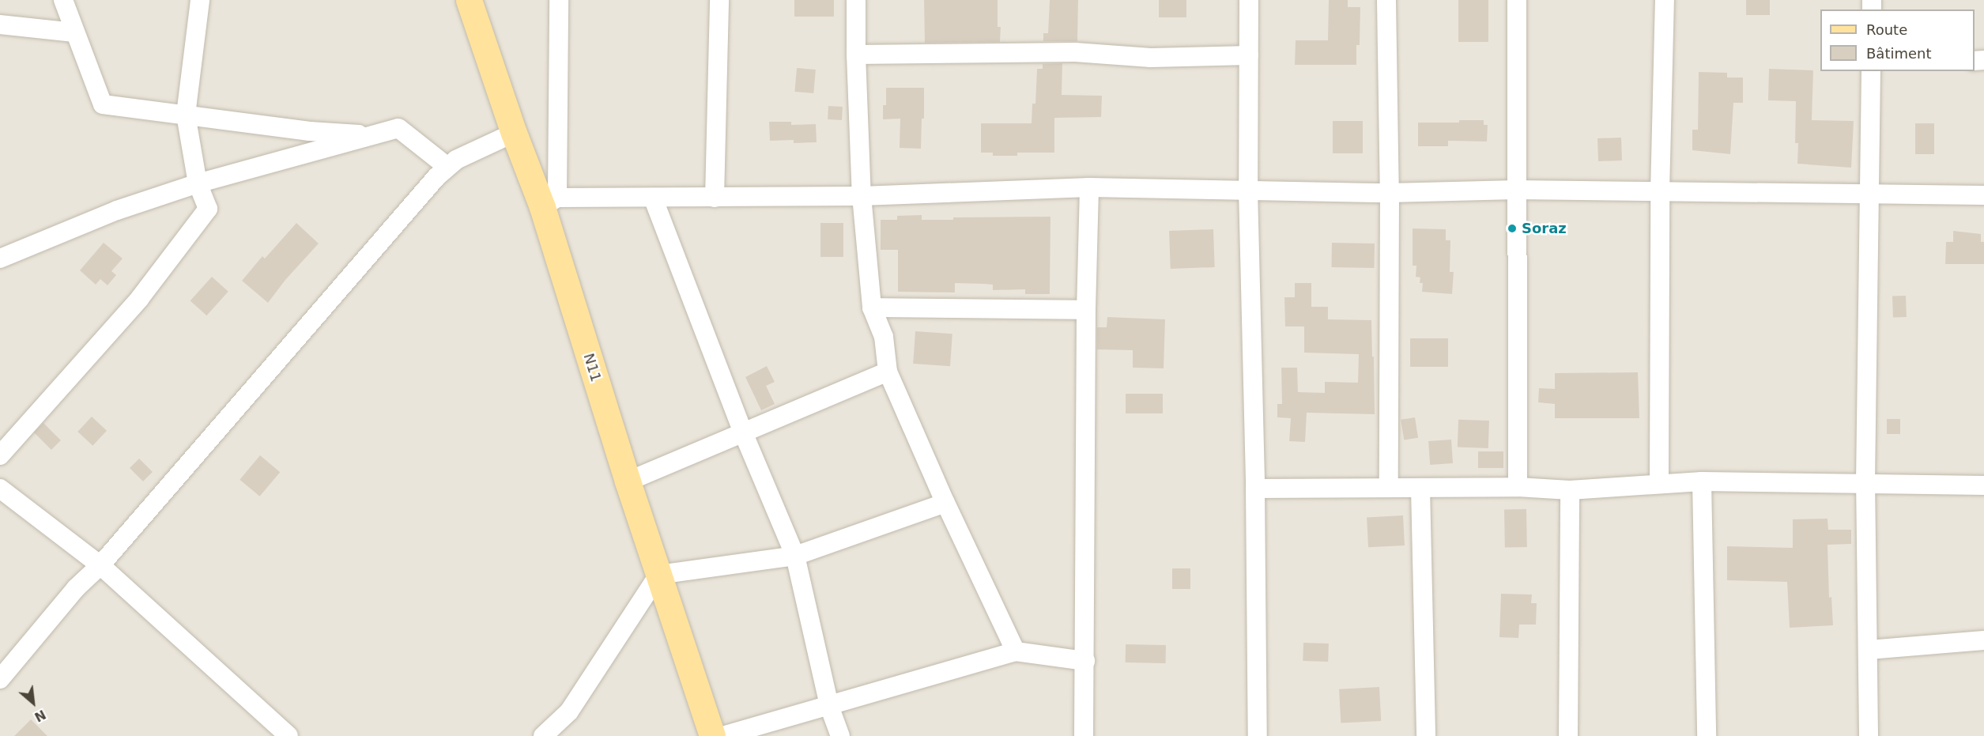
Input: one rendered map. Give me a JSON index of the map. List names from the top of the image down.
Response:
{
  "streets": {
    "main road": ["N11"]
  },
  "places": ["Soraz"],
  "legend": ["Route", "Bâtiment"],
  "north": "bottom right"
}
